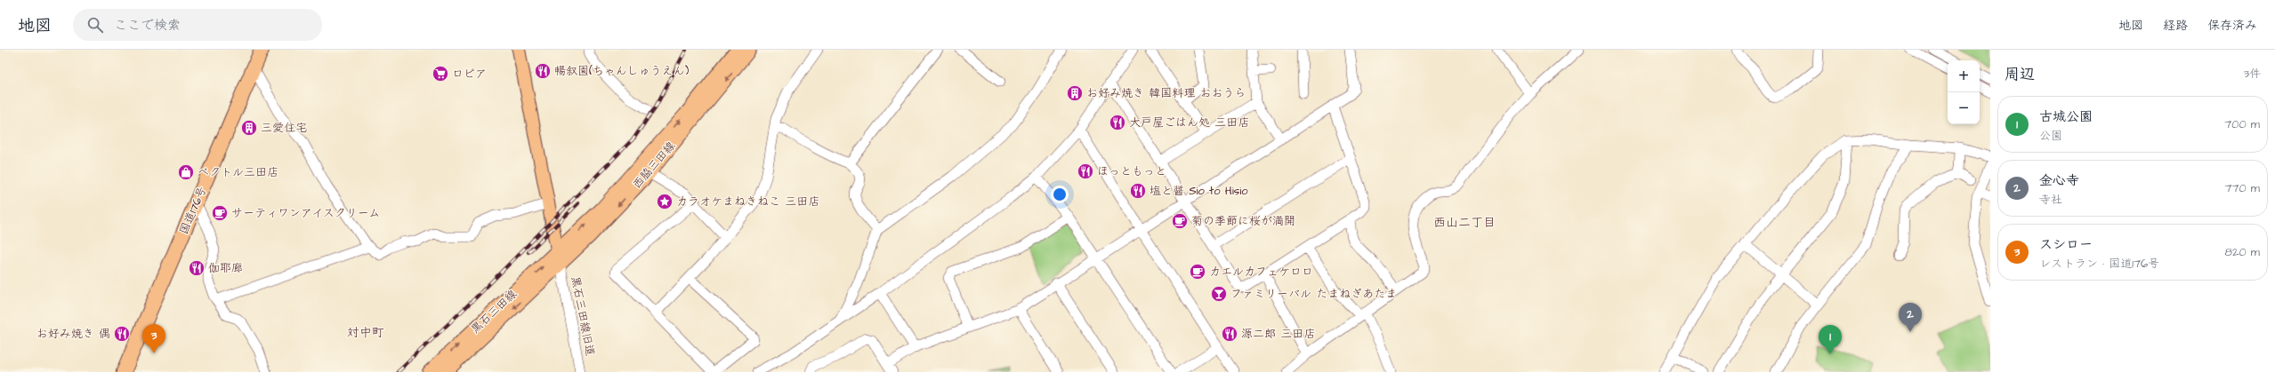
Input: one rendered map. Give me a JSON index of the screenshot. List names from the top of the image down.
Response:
{
  "streets": {
    "highway": ["国道176号"],
    "main road": ["西脇三田線", "黒石三田線"],
    "street": ["黒石三田線旧道"]
  },
  "crossings": [
    ["西脇三田線", "黒石三田線"],
    ["西脇三田線", "黒石三田線旧道"],
    ["黒石三田線", "黒石三田線旧道"]
  ],
  "districts": ["西山二丁目", "対中町"],
  "places": {
    "restaurant": [
      "暢叙園(ちゃんしゅうえん)",
      "大戸屋ごはん処 三田店",
      "ほっともっと",
      "塩と醤 Sio to Hisio",
      "伽耶廊",
      "お好み焼き 偶",
      "源二郎 三田店"
    ],
    "supermarket": ["ロピア"],
    "building": ["お好み焼き 韓国料理 おおうら", "三愛住宅"],
    "shop": ["ベクトル三田店"],
    "place": ["カラオケまねきねこ 三田店"],
    "cafe": ["サーティワンアイスクリーム", "菊の季節に桜が満開", "カエルカフェケロロ"],
    "bar": ["ファミリーバル たまねぎあたま"]
  },
  "page": {
    "header": "地図",
    "search": "ここで検索",
    "nav": ["地図", "経路", "保存済み"],
    "heading": ["周辺", "3件"],
    "map_buttons": ["+", "−"],
    "list": [
      {
        "mark": "1",
        "name": "古城公園",
        "note": "公園",
        "value": "700 m"
      },
      {
        "mark": "2",
        "name": "金心寺",
        "note": "寺社",
        "value": "770 m"
      },
      {
        "mark": "3",
        "name": "スシロー",
        "note": "レストラン · 国道176号",
        "value": "820 m"
      }
    ],
    "pins": ["2", "3", "1"]
  }
}
